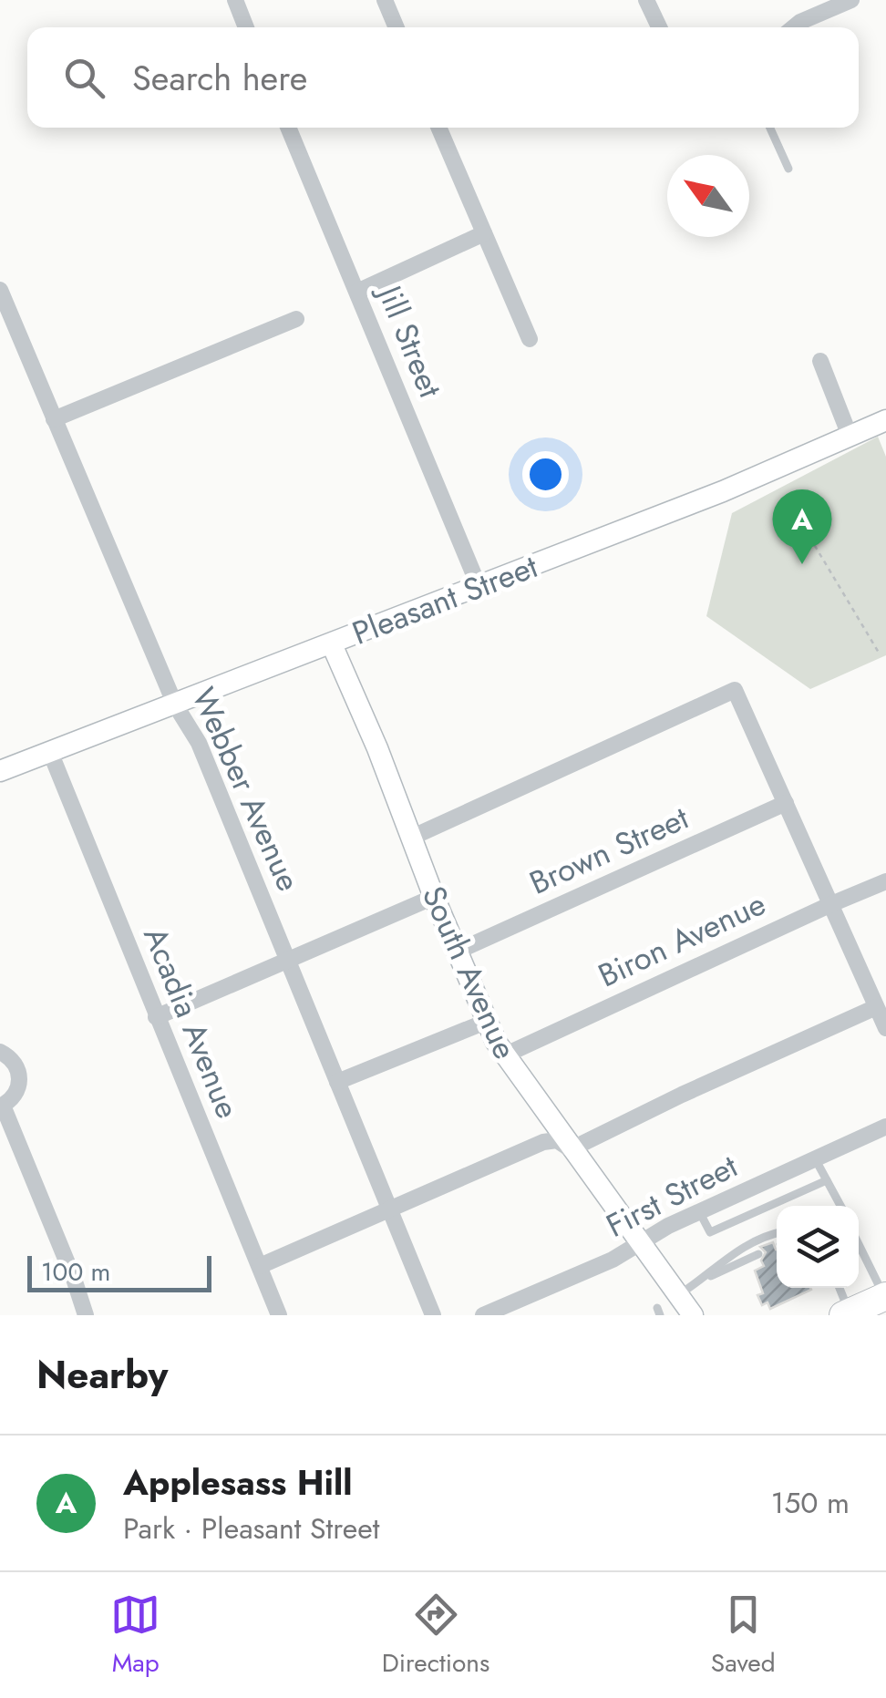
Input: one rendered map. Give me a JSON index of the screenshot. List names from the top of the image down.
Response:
{
  "streets": {
    "street": [
      "Jill Street",
      "Pleasant Street",
      "Webber Avenue",
      "Brown Street",
      "Biron Avenue",
      "South Avenue",
      "Acadia Avenue",
      "First Street"
    ]
  },
  "crossings": [
    ["Jill Street", "Pleasant Street"],
    ["Pleasant Street", "Webber Avenue"],
    ["Pleasant Street", "South Avenue"],
    ["Pleasant Street", "Acadia Avenue"],
    ["Brown Street", "South Avenue"],
    ["Biron Avenue", "South Avenue"],
    ["South Avenue", "First Street"]
  ],
  "scale_bar": "100 m",
  "north": "top left",
  "page": {
    "search": "Search here",
    "pins": "A",
    "scale": "100 m",
    "heading": "Nearby",
    "list": [
      {
        "mark": "A",
        "name": "Applesass Hill",
        "note": "Park · Pleasant Street",
        "value": "150 m"
      }
    ],
    "nav": ["Map", "Directions", "Saved"]
  }
}
